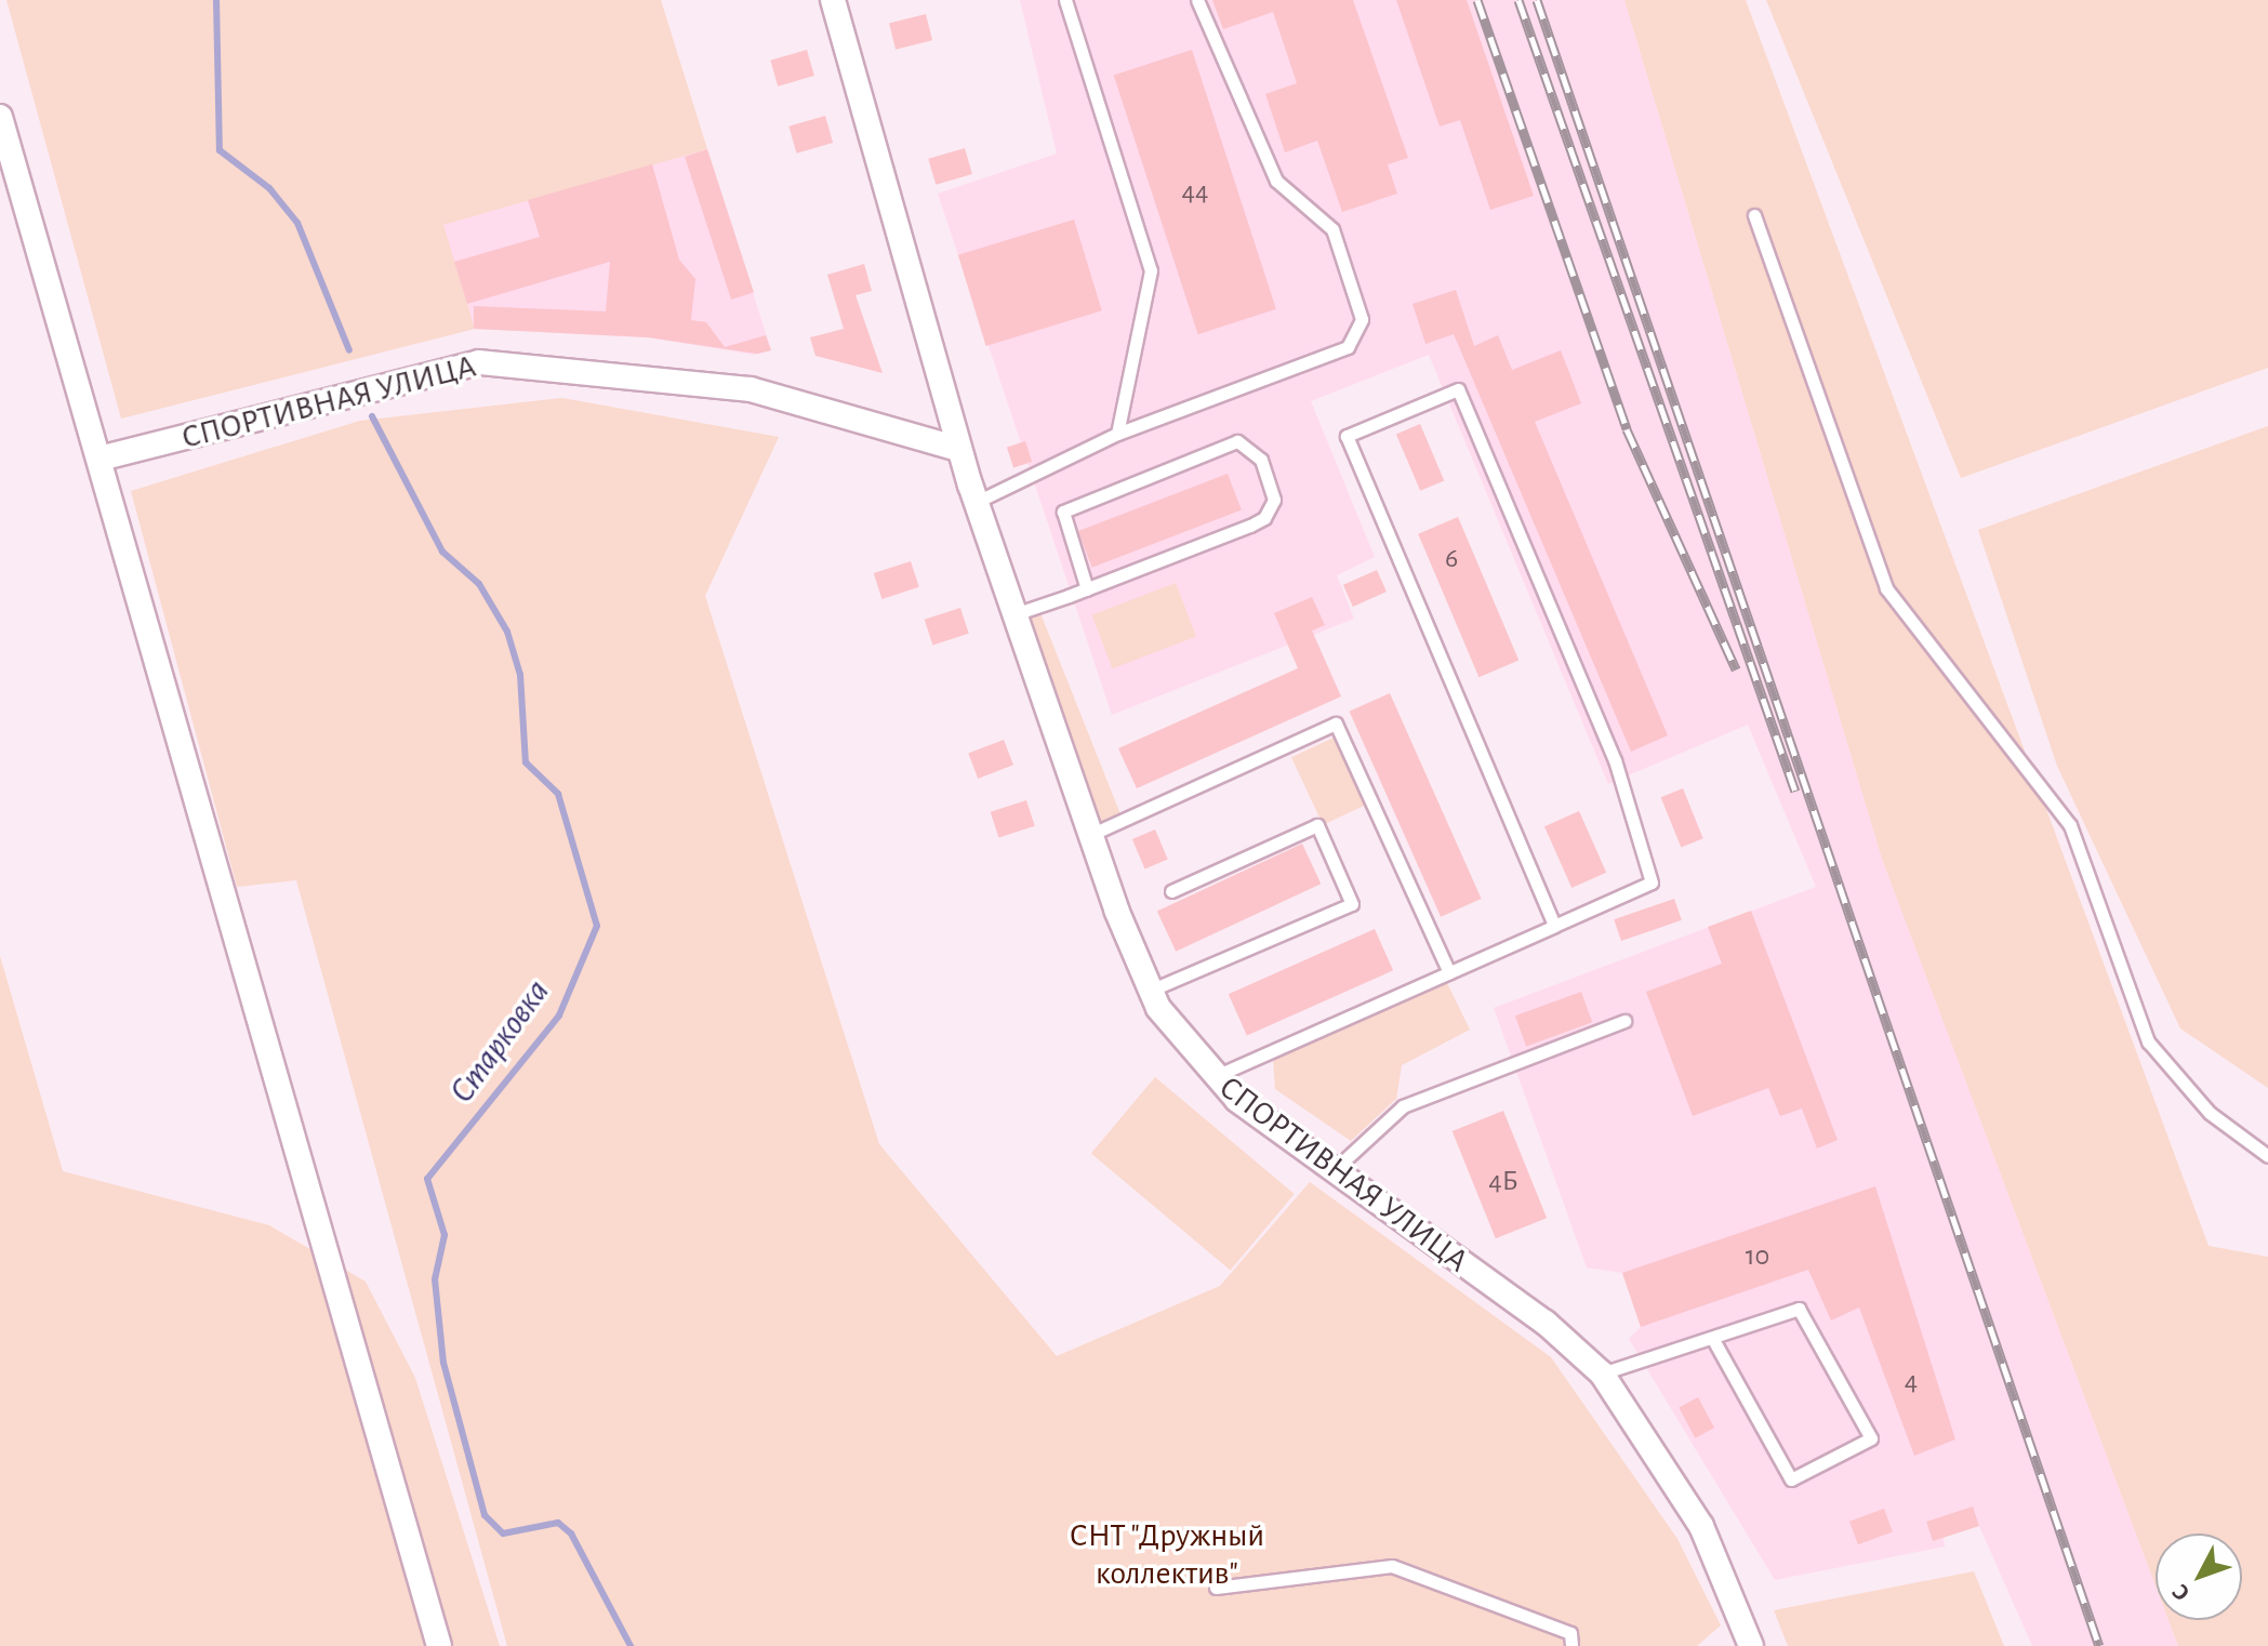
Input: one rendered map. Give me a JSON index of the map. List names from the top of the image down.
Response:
{
  "streets": {
    "street": ["СПОРТИВНАЯ УЛИЦА"]
  },
  "water": ["Старковка"],
  "parks": ["СНТ \"Дружный коллектив\""],
  "house_numbers": [
    "44",
    "6",
    "4Б",
    "10",
    "4"
  ],
  "north": "bottom left"
}
